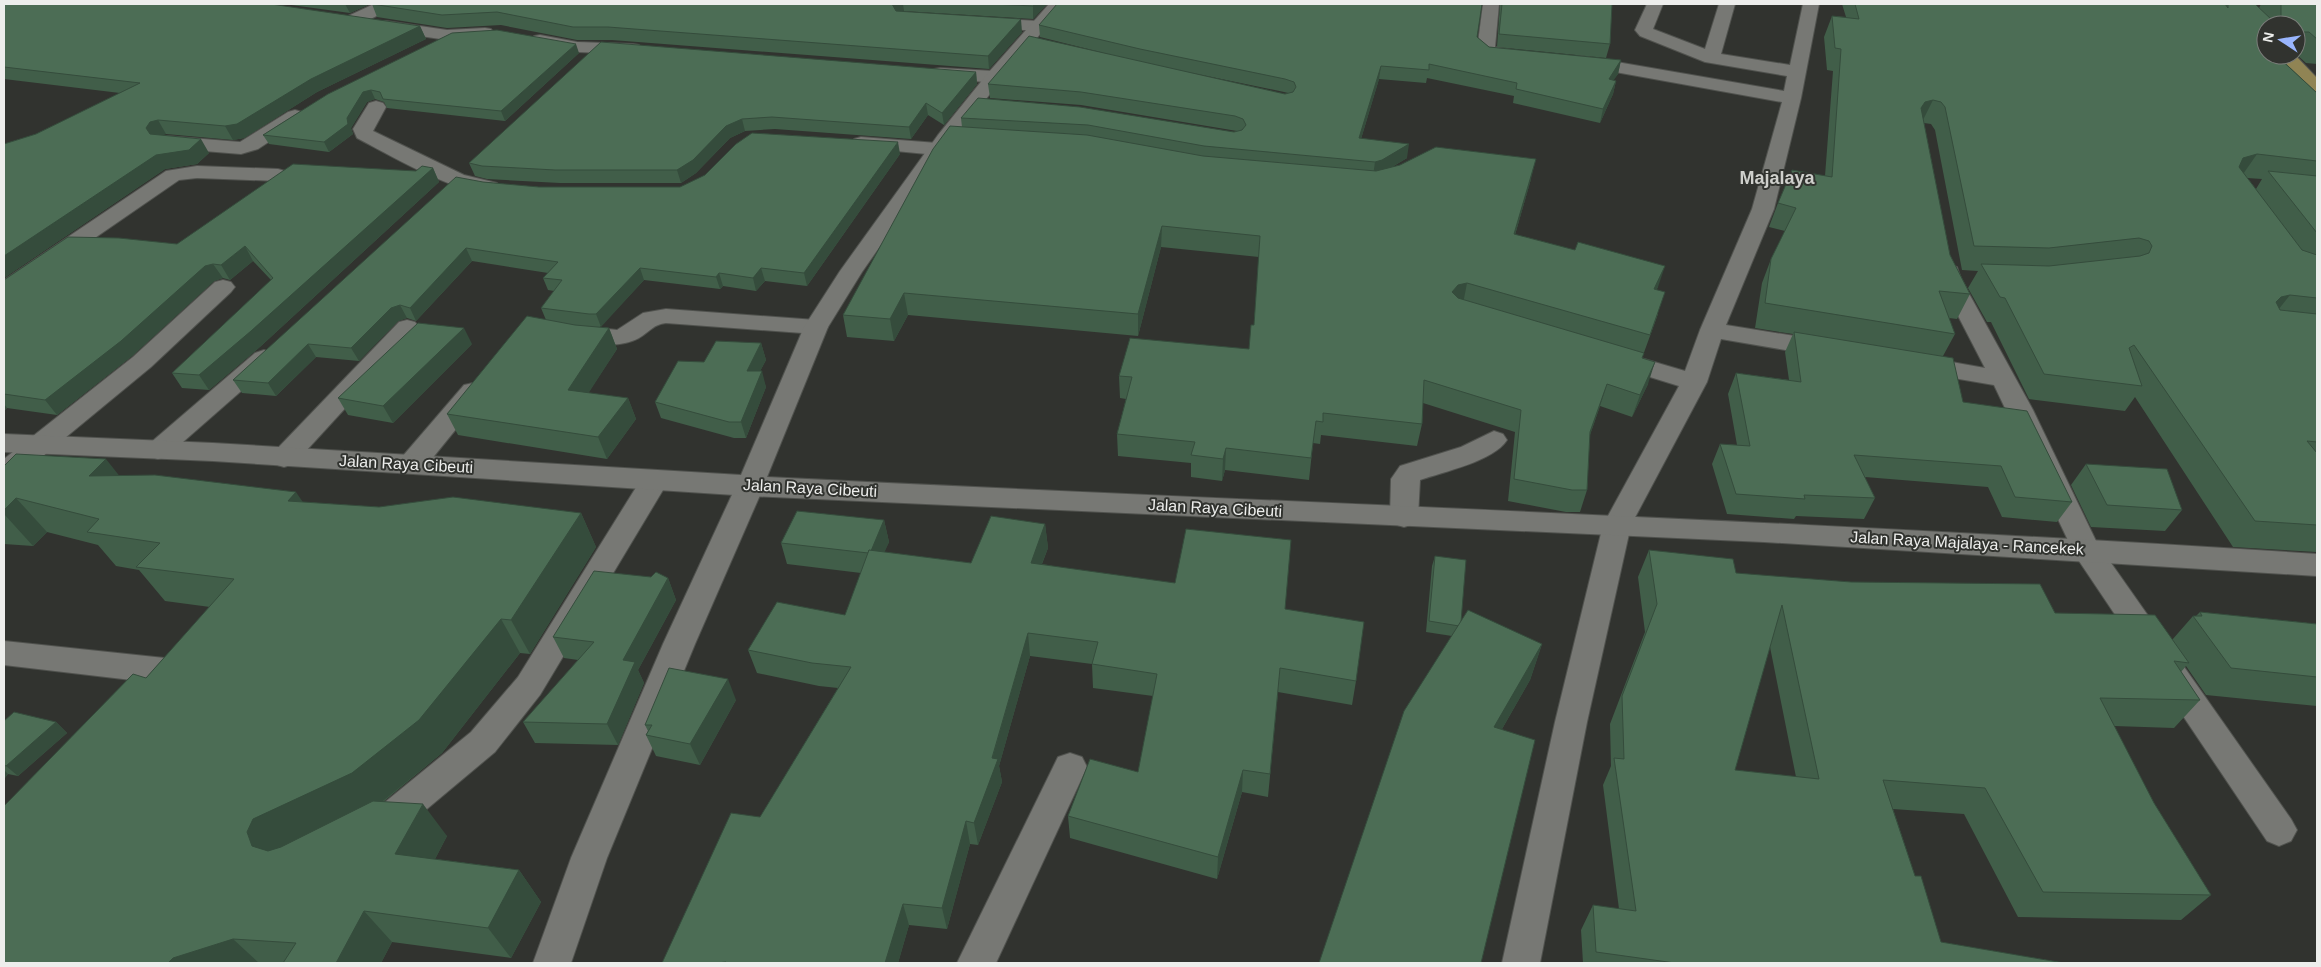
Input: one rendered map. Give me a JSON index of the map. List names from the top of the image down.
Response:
{
  "streets": {
    "street": ["Jalan Raya Cibeuti", "Jalan Raya Majalaya - Rancekek"]
  },
  "crossings": [
    ["Jalan Raya Cibeuti", "Jalan Raya Majalaya - Rancekek"]
  ],
  "districts": ["Majalaya"],
  "north": "left"
}
